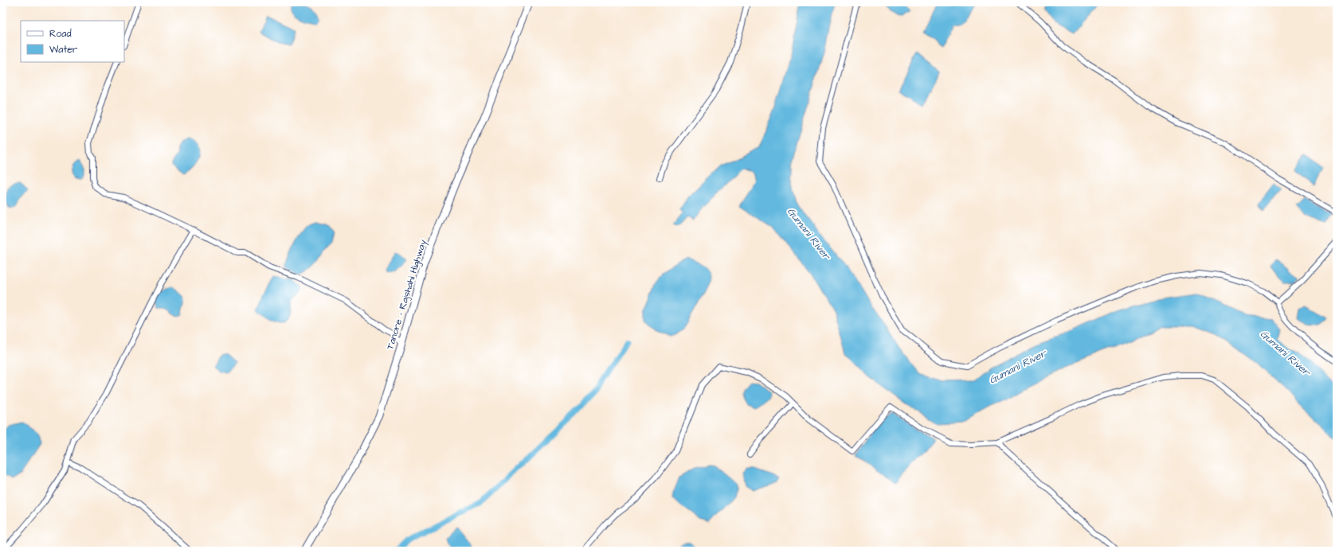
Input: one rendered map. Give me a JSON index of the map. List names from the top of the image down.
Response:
{
  "streets": {
    "main road": ["Tanore - Rajshahi Highway"]
  },
  "water": ["Gumani River"],
  "legend": ["Road", "Water"]
}
